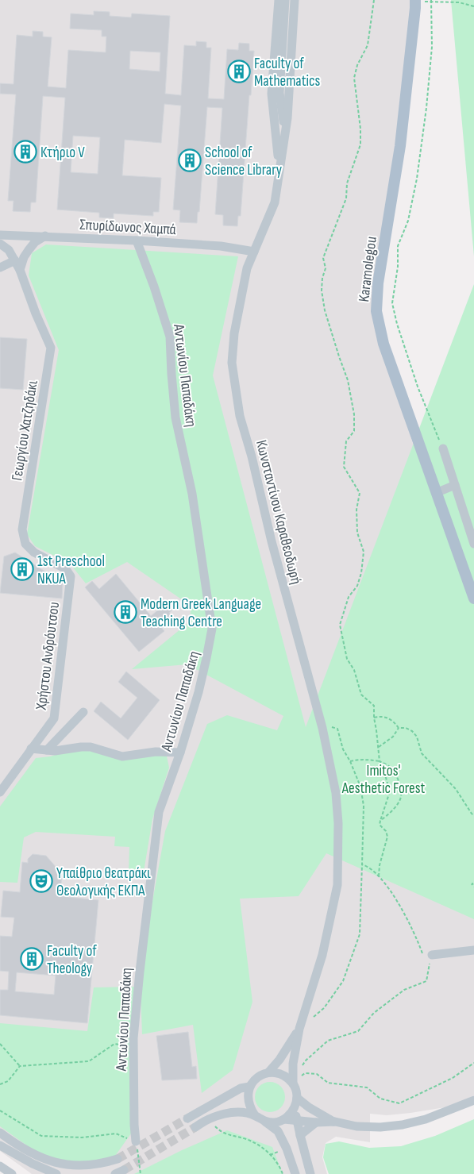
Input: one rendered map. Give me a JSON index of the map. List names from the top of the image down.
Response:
{
  "streets": {
    "main road": ["Karamolegou"],
    "street": [
      "Σπυρίδωνος Χαμπά",
      "Αντωνίου Παπαδάκη",
      "Γεωργίου Χατζηδάκι",
      "Κωνσταντίνου Καραθεοδωρή",
      "Χρήστου Ανδρόυτσου"
    ]
  },
  "crossings": [
    ["Σπυρίδωνος Χαμπά", "Αντωνίου Παπαδάκη"],
    ["Σπυρίδωνος Χαμπά", "Κωνσταντίνου Καραθεοδωρή"],
    ["Γεωργίου Χατζηδάκι", "Χρήστου Ανδρόυτσου"]
  ],
  "parks": ["Imitos' Aesthetic Forest"],
  "places": {
    "building": [
      "Faculty of Mathematics",
      "Κτήριο V",
      "School of Science Library",
      "1st Preschool NKUA",
      "Modern Greek Language Teaching Centre",
      "Faculty of Theology"
    ],
    "theatre": ["Υπαίθριο θεατράκι Θεολογικής ΕΚΠΑ"]
  }
}
